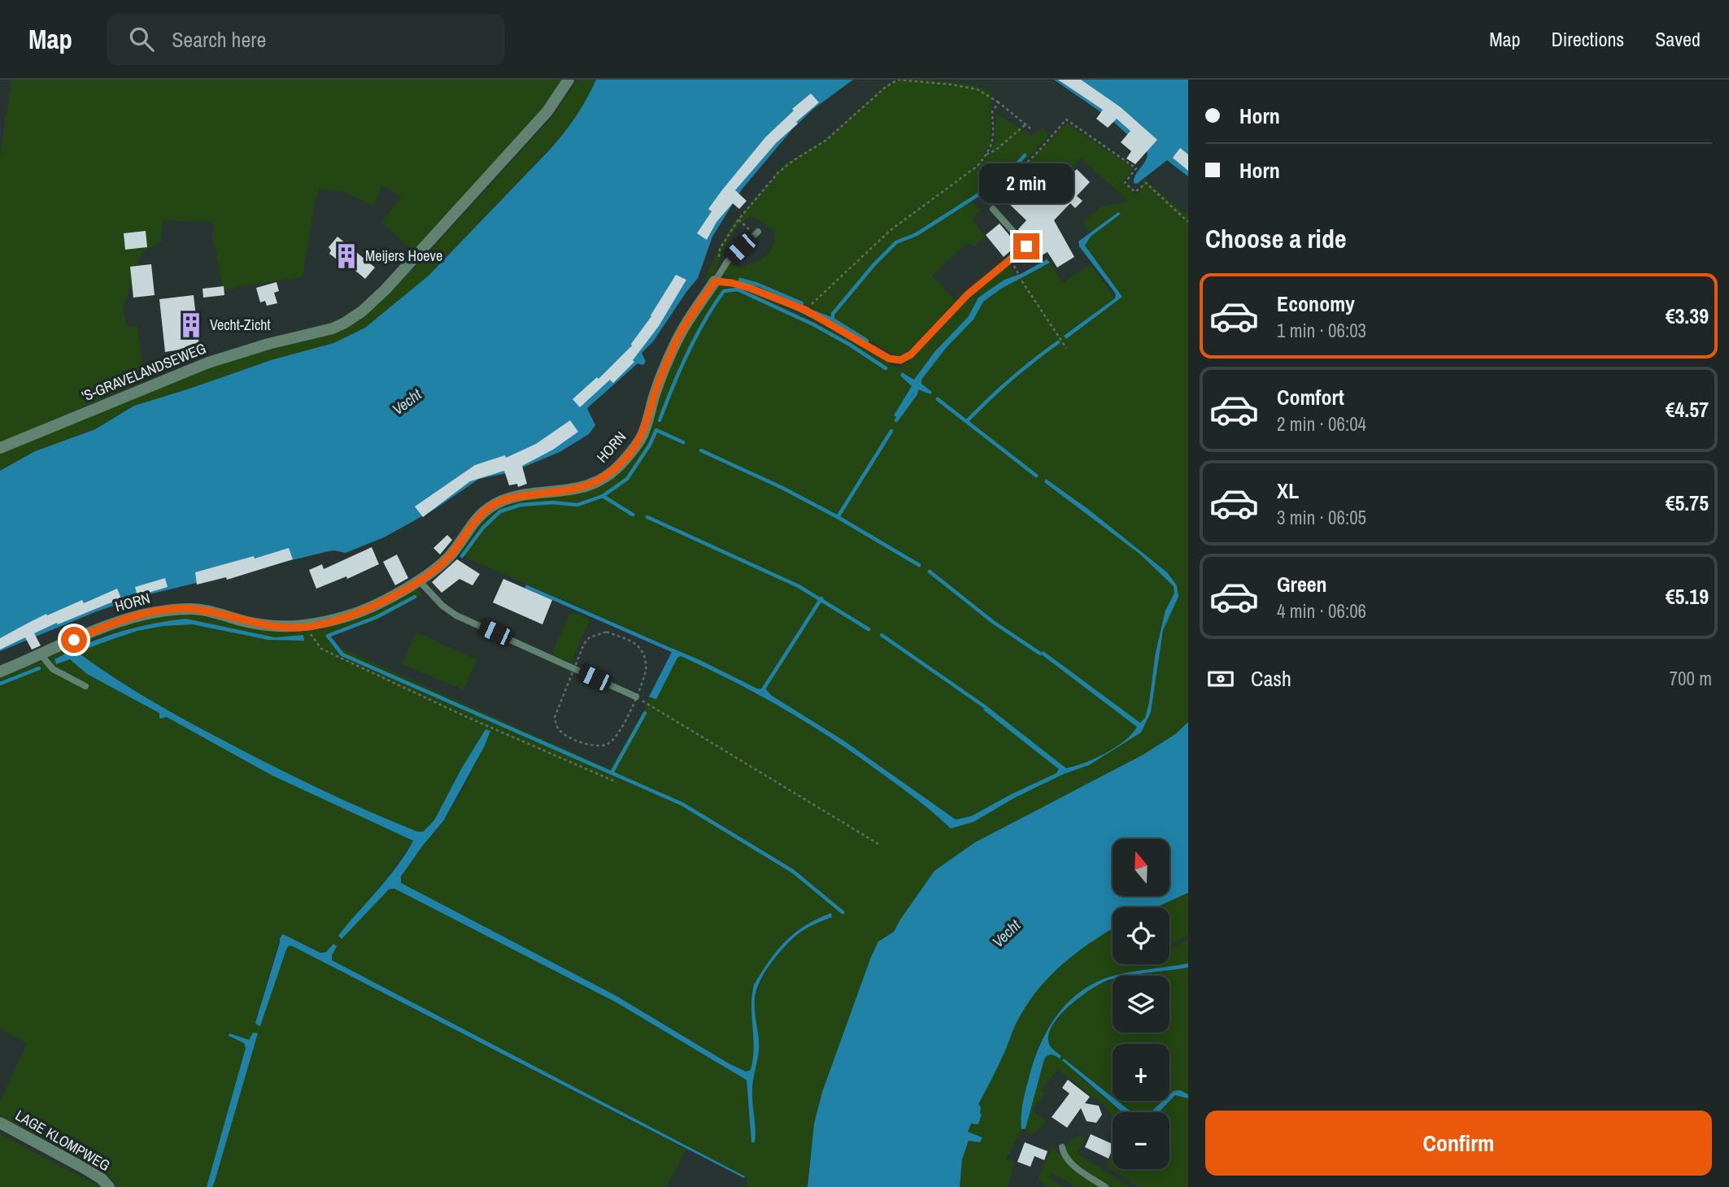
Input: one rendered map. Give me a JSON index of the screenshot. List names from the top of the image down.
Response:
{
  "streets": {
    "street": ["'S-GRAVELANDSEWEG", "HORN", "LAGE KLOMPWEG"]
  },
  "water": ["Vecht"],
  "places": {
    "building": ["Meijers Hoeve", "Vecht-Zicht"]
  },
  "north": "top",
  "page": {
    "header": "Map",
    "search": "Search here",
    "nav": ["Map", "Directions", "Saved"],
    "banner": ["Horn", "Horn"],
    "bubble": "2 min",
    "heading": "Choose a ride",
    "list": [
      {
        "name": "Economy",
        "note": "1 min · 06:03",
        "value": "€3.39"
      },
      {
        "name": "Comfort",
        "note": "2 min · 06:04",
        "value": "€4.57"
      },
      {
        "name": "XL",
        "note": "3 min · 06:05",
        "value": "€5.75"
      },
      {
        "name": "Green",
        "note": "4 min · 06:06",
        "value": "€5.19"
      }
    ],
    "pay": ["Cash", "700 m"],
    "map_buttons": ["+", "−"],
    "buttons": "Confirm"
  }
}
